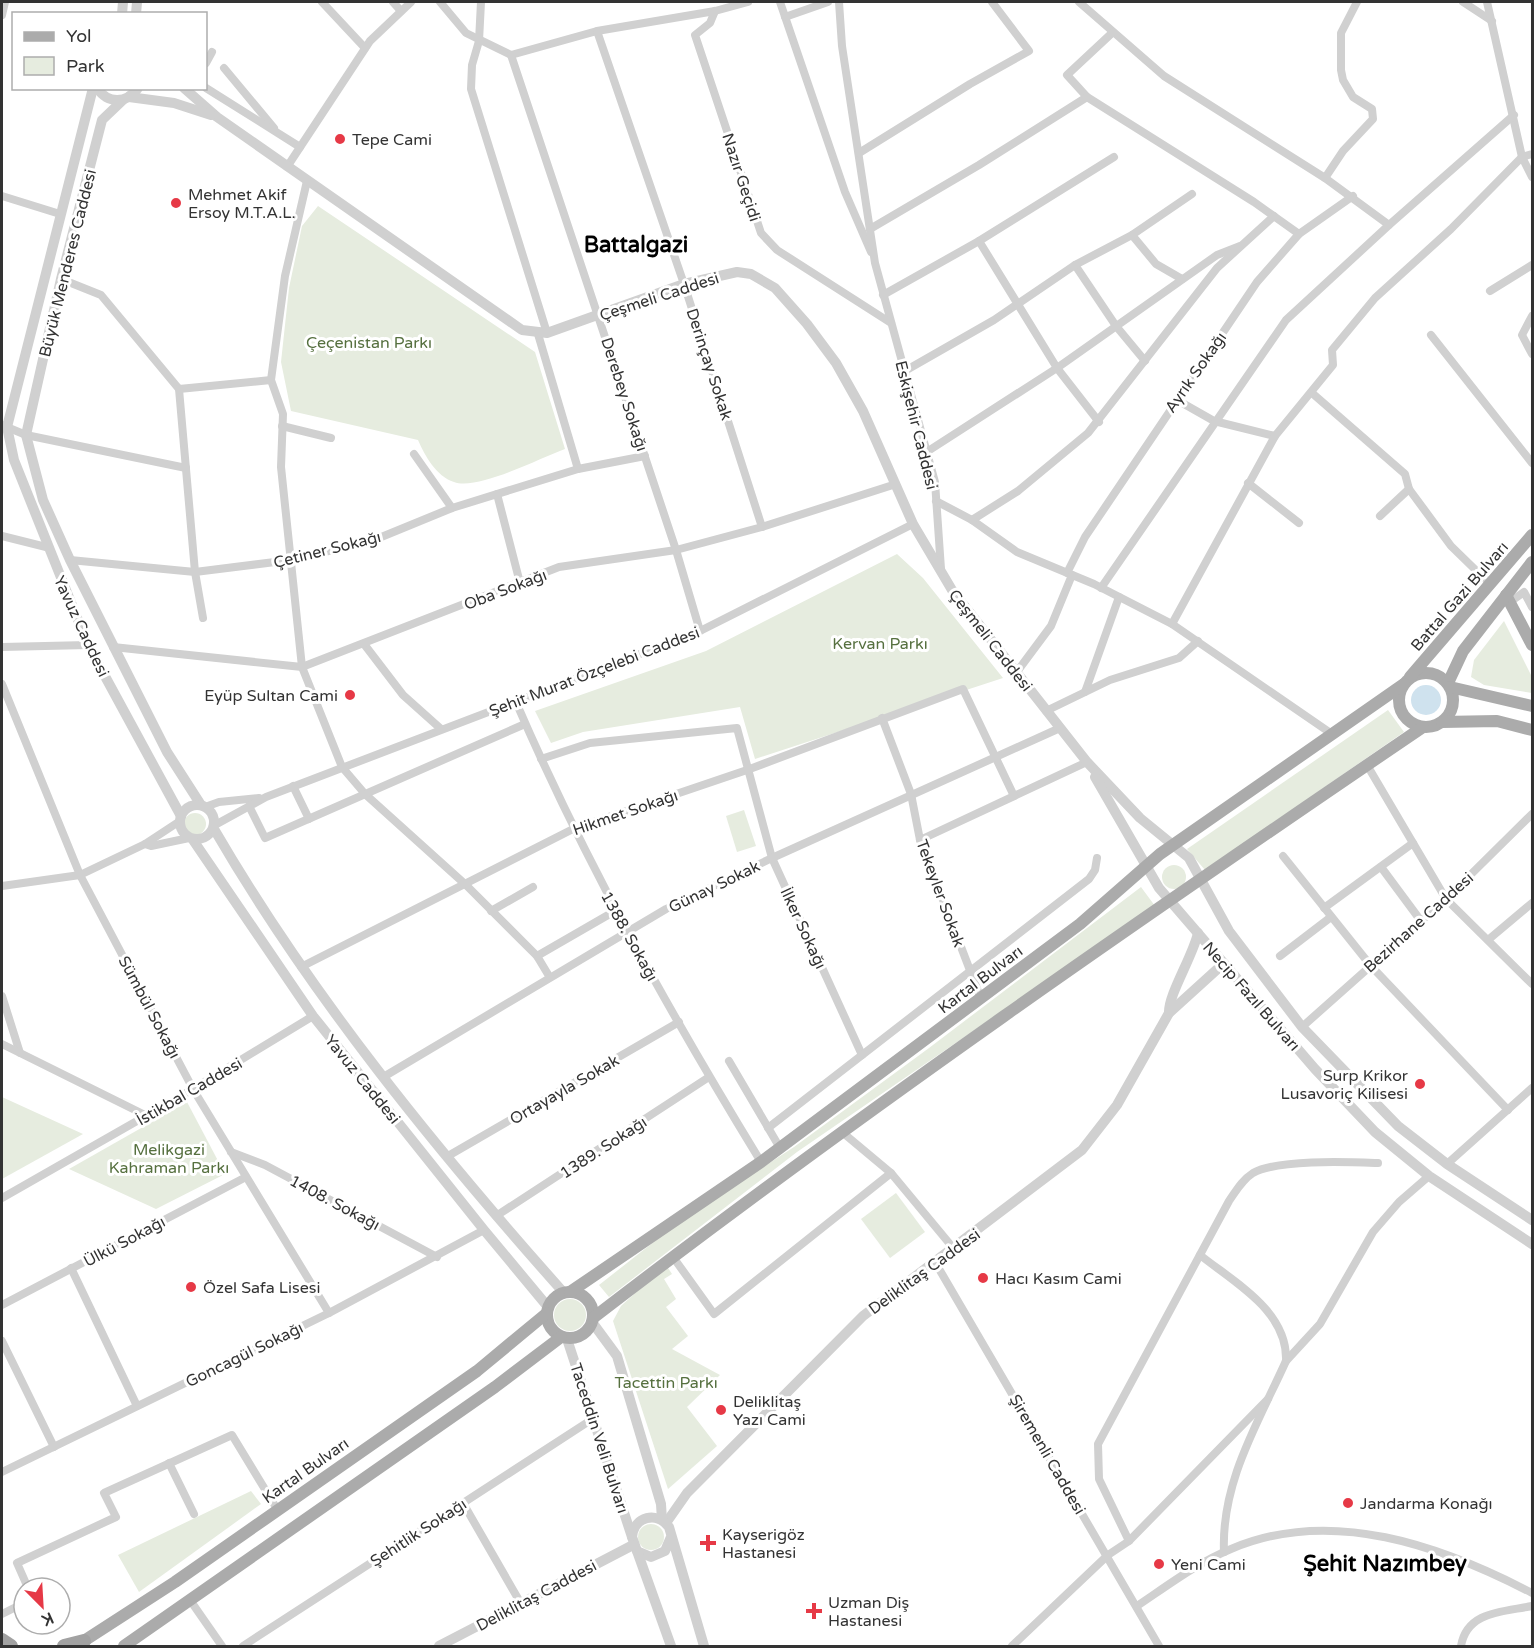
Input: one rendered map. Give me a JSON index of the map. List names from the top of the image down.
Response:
{
  "streets": {
    "main road": ["Battal Gazi Bulvarı", "Kartal Bulvarı"],
    "street": [
      "Nazır Geçidi",
      "Büyük Menderes Caddesi",
      "Çeşmeli Caddesi",
      "Derinçay Sokak",
      "Ayrık Sokağı",
      "Derebey Sokağı",
      "Eskişehir Caddesi",
      "Çetiner Sokağı",
      "Oba Sokağı",
      "Yavuz Caddesi",
      "Şehit Murat Özçelebi Caddesi",
      "Hikmet Sokağı",
      "Günay Sokak",
      "Tekeyler Sokak",
      "Bezirhane Caddesi",
      "İlker Sokağı",
      "1388. Sokağı",
      "Necip Fazıl Bulvarı",
      "Sümbül Sokağı",
      "Ortayayla Sokak",
      "İstikbal Caddesi",
      "1389. Sokağı",
      "1408. Sokağı",
      "Ülkü Sokağı",
      "Deliklitaş Caddesi",
      "Goncagül Sokağı",
      "Taceddin Veli Bulvarı",
      "Şiremenli Caddesi",
      "Şehitlik Sokağı"
    ]
  },
  "crossings": [
    ["Nazır Geçidi", "Eskişehir Caddesi"],
    ["Büyük Menderes Caddesi", "Yavuz Caddesi"],
    ["Çeşmeli Caddesi", "Derinçay Sokak"],
    ["Çeşmeli Caddesi", "Ayrık Sokağı"],
    ["Çeşmeli Caddesi", "Derebey Sokağı"],
    ["Çeşmeli Caddesi", "Oba Sokağı"],
    ["Çeşmeli Caddesi", "Şehit Murat Özçelebi Caddesi"],
    ["Çeşmeli Caddesi", "Günay Sokak"],
    ["Çeşmeli Caddesi", "Kartal Bulvarı"],
    ["Çeşmeli Caddesi", "Necip Fazıl Bulvarı"],
    ["Derinçay Sokak", "Oba Sokağı"],
    ["Ayrık Sokağı", "Eskişehir Caddesi"],
    ["Derebey Sokağı", "Çetiner Sokağı"],
    ["Derebey Sokağı", "Oba Sokağı"],
    ["Derebey Sokağı", "Şehit Murat Özçelebi Caddesi"],
    ["Eskişehir Caddesi", "Kartal Bulvarı"],
    ["Çetiner Sokağı", "Yavuz Caddesi"],
    ["Oba Sokağı", "Yavuz Caddesi"],
    ["Battal Gazi Bulvarı", "Kartal Bulvarı"],
    ["Yavuz Caddesi", "Şehit Murat Özçelebi Caddesi"],
    ["Yavuz Caddesi", "Hikmet Sokağı"],
    ["Yavuz Caddesi", "Günay Sokak"],
    ["Yavuz Caddesi", "Kartal Bulvarı"],
    ["Yavuz Caddesi", "Ortayayla Sokak"],
    ["Yavuz Caddesi", "İstikbal Caddesi"],
    ["Yavuz Caddesi", "1389. Sokağı"],
    ["Yavuz Caddesi", "Goncagül Sokağı"],
    ["Yavuz Caddesi", "Taceddin Veli Bulvarı"],
    ["Şehit Murat Özçelebi Caddesi", "1388. Sokağı"],
    ["Hikmet Sokağı", "Günay Sokak"],
    ["Hikmet Sokağı", "Tekeyler Sokak"],
    ["Hikmet Sokağı", "İlker Sokağı"],
    ["Hikmet Sokağı", "1388. Sokağı"],
    ["Günay Sokak", "Tekeyler Sokak"],
    ["Günay Sokak", "İlker Sokağı"],
    ["Günay Sokak", "1388. Sokağı"],
    ["Tekeyler Sokak", "Kartal Bulvarı"],
    ["Bezirhane Caddesi", "Necip Fazıl Bulvarı"],
    ["İlker Sokağı", "1388. Sokağı"],
    ["1388. Sokağı", "Kartal Bulvarı"],
    ["1388. Sokağı", "Ortayayla Sokak"],
    ["1388. Sokağı", "1389. Sokağı"],
    ["Kartal Bulvarı", "Necip Fazıl Bulvarı"],
    ["Kartal Bulvarı", "Taceddin Veli Bulvarı"],
    ["Necip Fazıl Bulvarı", "Deliklitaş Caddesi"],
    ["Sümbül Sokağı", "İstikbal Caddesi"],
    ["Sümbül Sokağı", "1408. Sokağı"],
    ["Sümbül Sokağı", "Ülkü Sokağı"],
    ["Sümbül Sokağı", "Goncagül Sokağı"],
    ["1408. Sokağı", "Goncagül Sokağı"],
    ["Deliklitaş Caddesi", "Taceddin Veli Bulvarı"],
    ["Deliklitaş Caddesi", "Şiremenli Caddesi"],
    ["Taceddin Veli Bulvarı", "Şehitlik Sokağı"]
  ],
  "districts": ["Battalgazi", "Şehit Nazımbey"],
  "parks": [
    "Çeçenistan Parkı",
    "Kervan Parkı",
    "Melikgazi Kahraman Parkı",
    "Tacettin Parkı"
  ],
  "places": {
    "other": [
      "Tepe Cami",
      "Mehmet Akif Ersoy M.T.A.L.",
      "Eyüp Sultan Cami",
      "Surp Krikor Lusavoriç Kilisesi",
      "Hacı Kasım Cami",
      "Özel Safa Lisesi",
      "Deliklitaş Yazı Cami",
      "Jandarma Konağı",
      "Yeni Cami"
    ],
    "health": ["Kayserigöz Hastanesi", "Uzman Diş Hastanesi"]
  },
  "legend": ["Yol", "Park"],
  "north": "bottom right"
}
